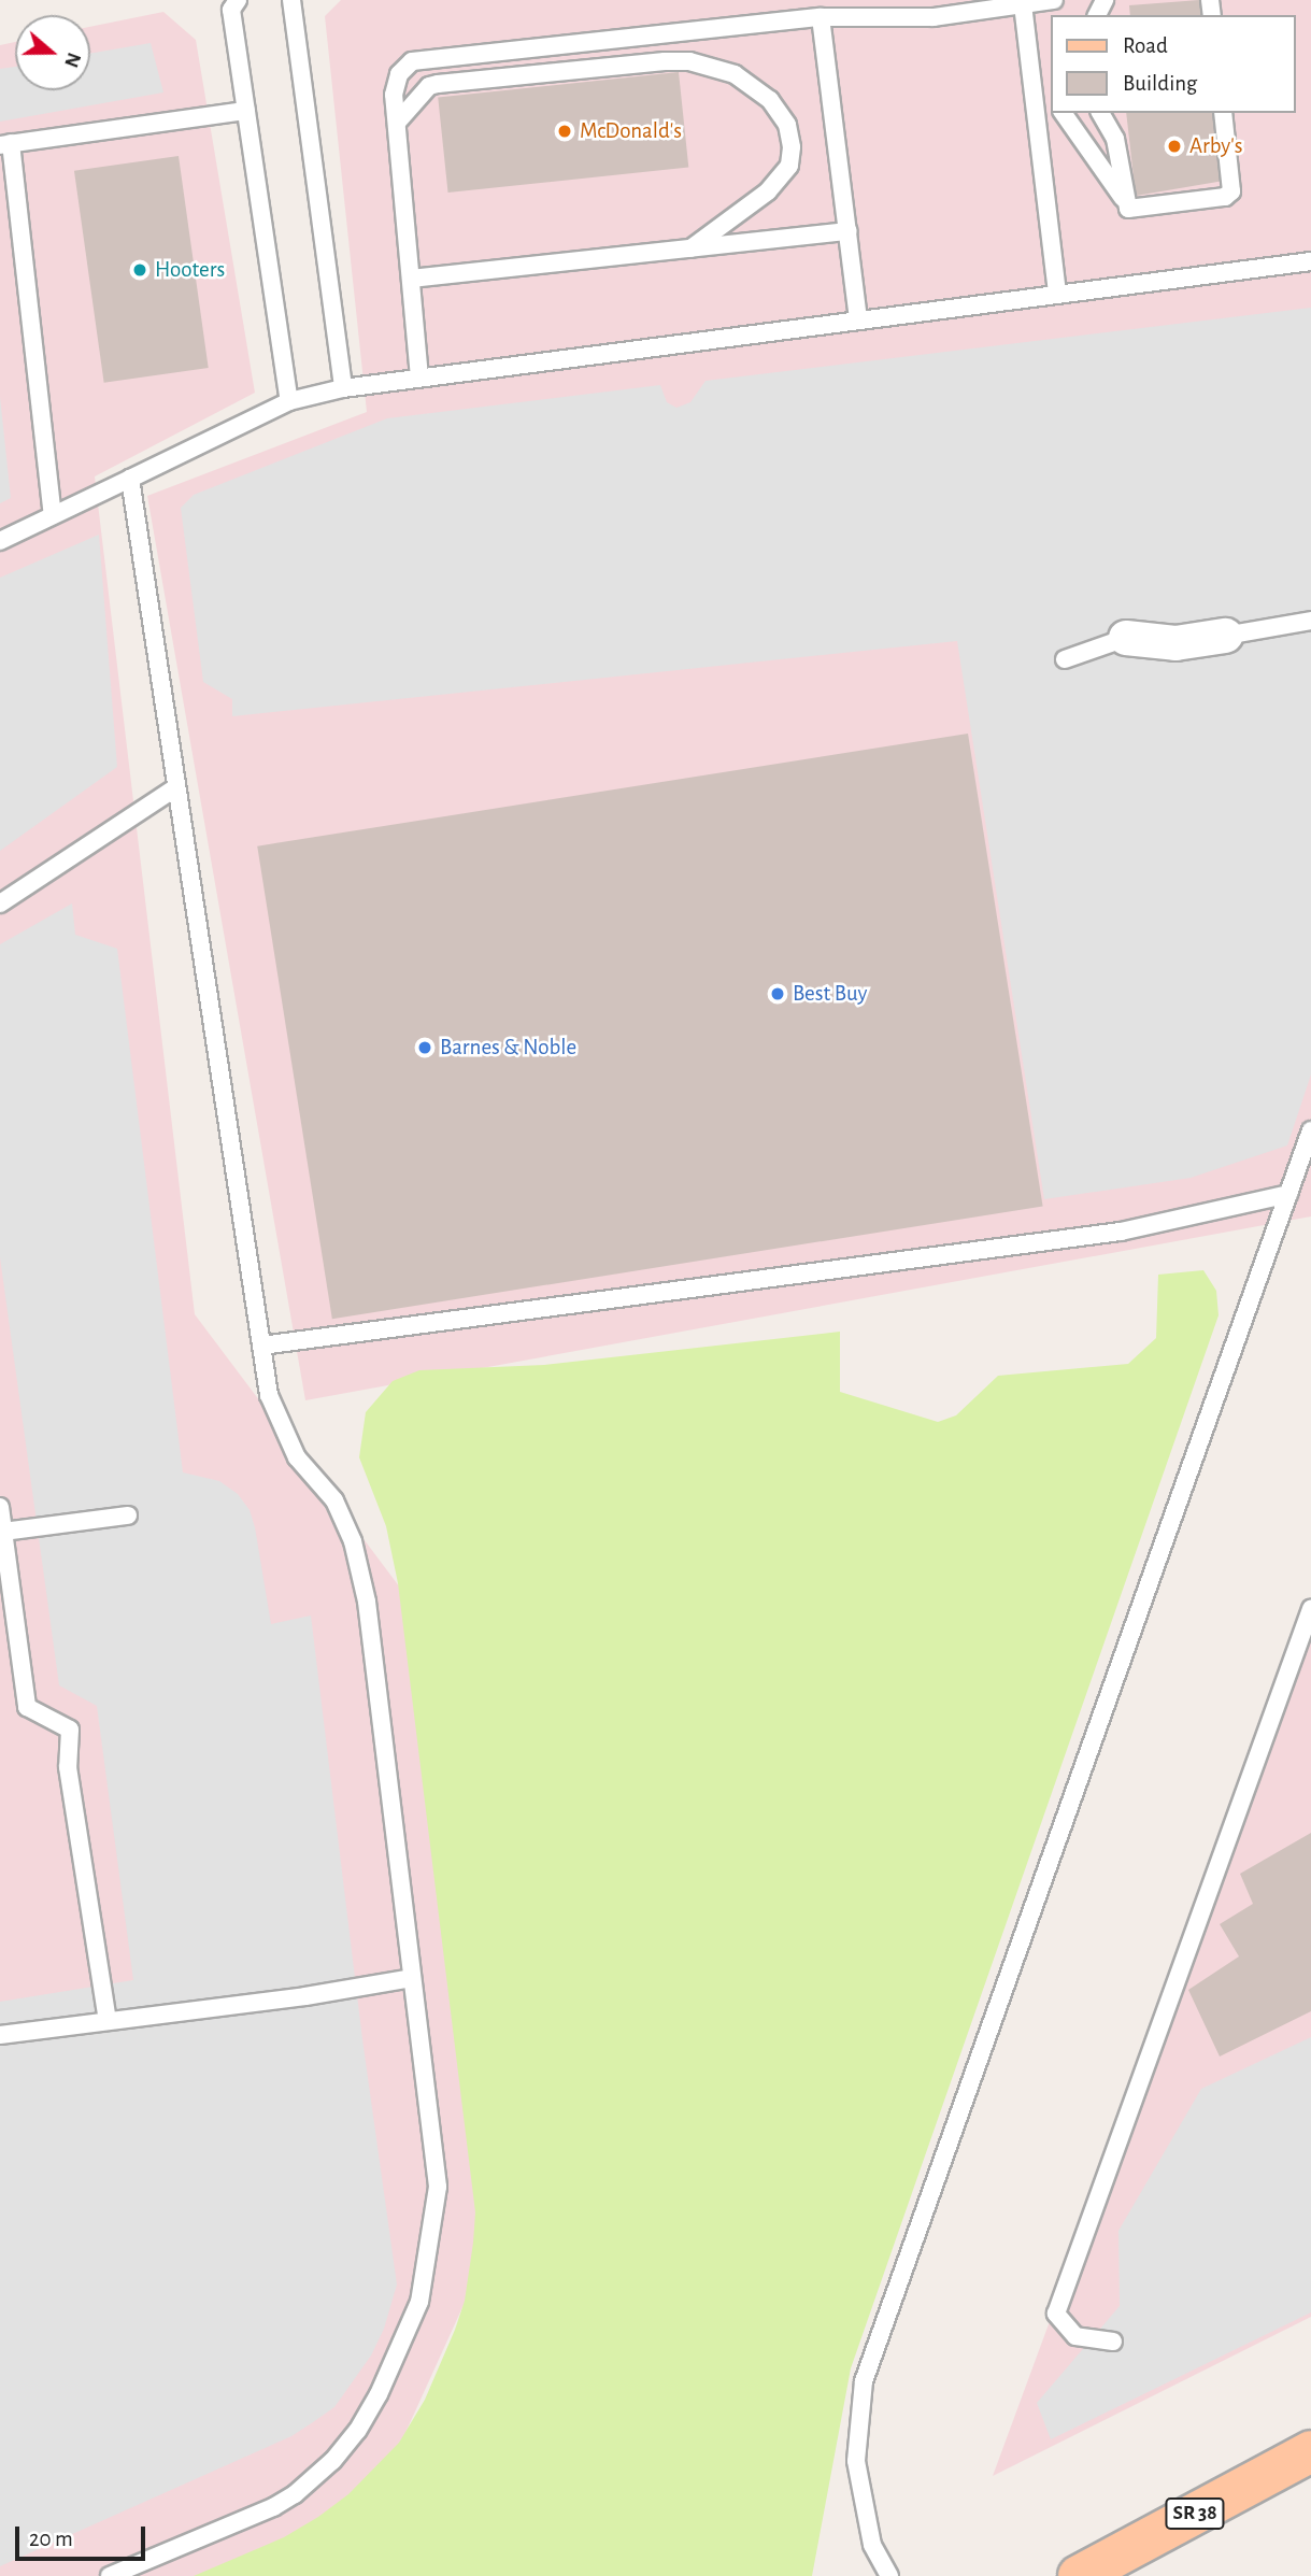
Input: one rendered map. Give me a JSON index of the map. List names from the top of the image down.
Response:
{
  "streets": {
    "main road": ["SR 38"]
  },
  "places": [
    "McDonald's",
    "Arby's",
    "Hooters",
    "Best Buy",
    "Barnes & Noble"
  ],
  "legend": ["Road", "Building"],
  "scale_bar": "20 m",
  "north": "right"
}
